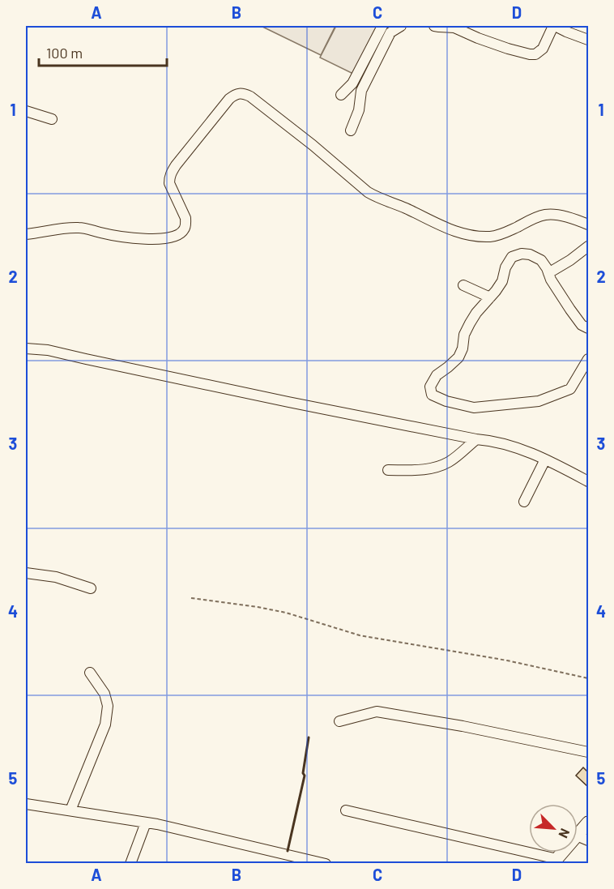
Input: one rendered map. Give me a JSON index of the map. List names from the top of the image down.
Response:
{
  "scale_bar": "100 m",
  "north": "bottom right",
  "grid": {
    "columns": [
      "A",
      "B",
      "C",
      "D"
    ],
    "rows": [
      "1",
      "2",
      "3",
      "4",
      "5"
    ]
  }
}
